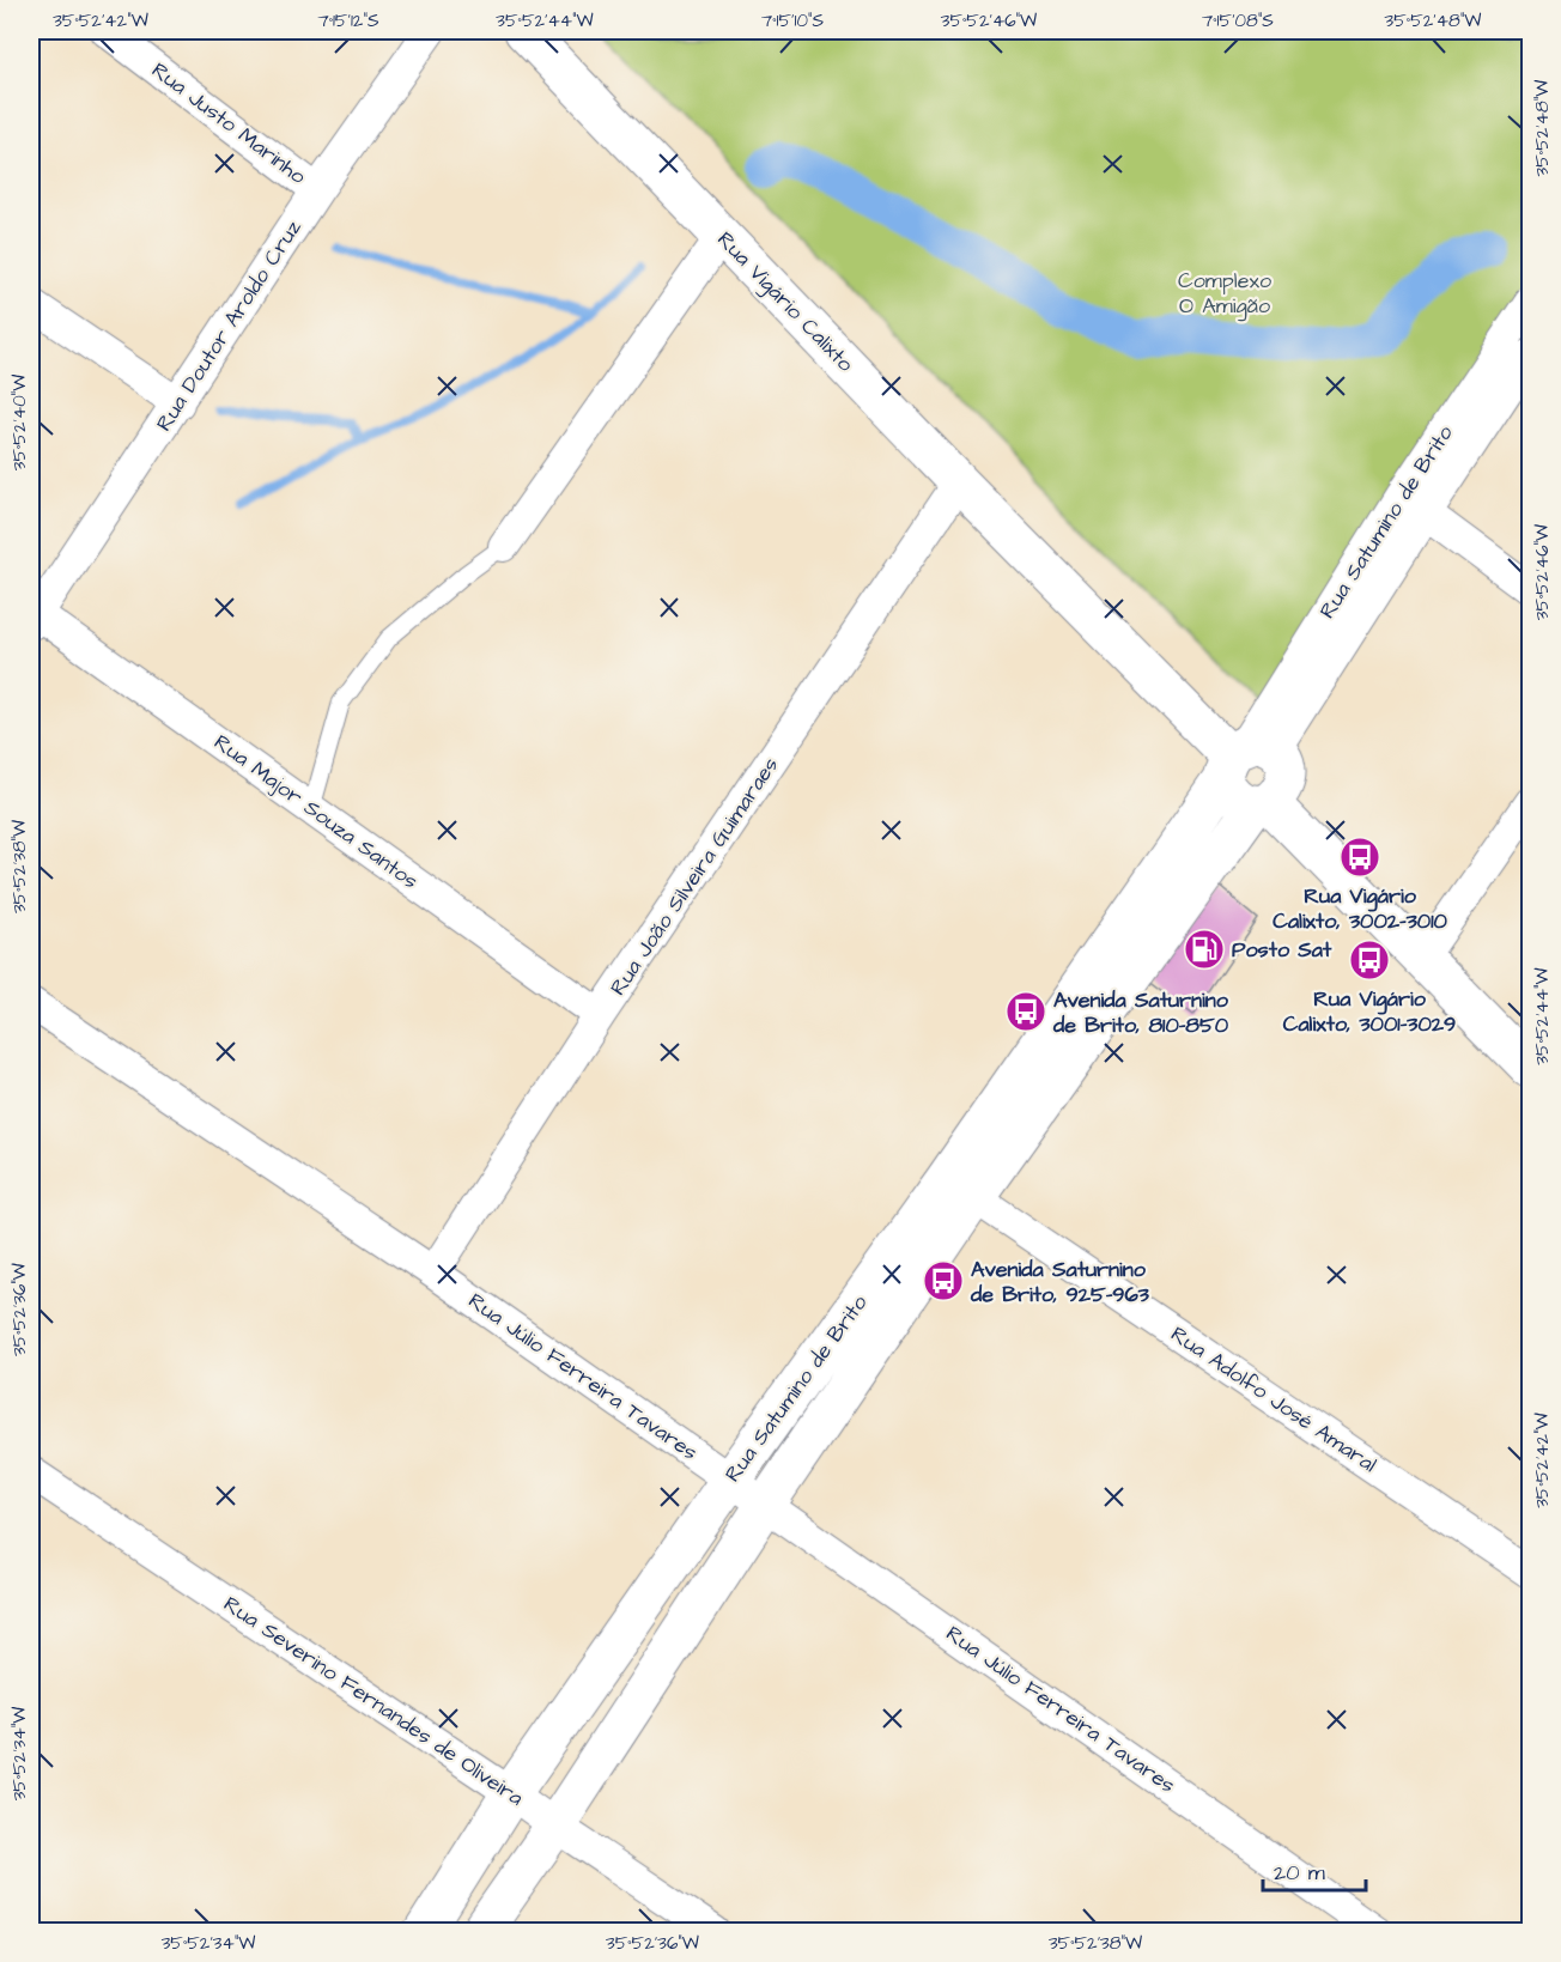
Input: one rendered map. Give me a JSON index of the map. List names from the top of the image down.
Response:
{
  "streets": {
    "main road": ["Rua Vigário Calixto", "Rua Satumino de Brito"],
    "street": [
      "Rua Justo Marinho",
      "Rua Doutor Aroldo Cruz",
      "Rua Major Souza Santos",
      "Rua João Silveira Guimaraes",
      "Rua Júlio Ferreira Tavares",
      "Rua Adolfo José Amaral",
      "Rua Severino Fernandes de Oliveira"
    ]
  },
  "crossings": [
    ["Rua Justo Marinho", "Rua Doutor Aroldo Cruz"],
    ["Rua Vigário Calixto", "Rua Satumino de Brito"],
    ["Rua Vigário Calixto", "Rua João Silveira Guimaraes"],
    ["Rua Doutor Aroldo Cruz", "Rua Major Souza Santos"],
    ["Rua Satumino de Brito", "Rua Júlio Ferreira Tavares"],
    ["Rua Satumino de Brito", "Rua Adolfo José Amaral"],
    ["Rua Satumino de Brito", "Rua Severino Fernandes de Oliveira"],
    ["Rua Major Souza Santos", "Rua João Silveira Guimaraes"],
    ["Rua João Silveira Guimaraes", "Rua Júlio Ferreira Tavares"]
  ],
  "parks": ["Complexo O Amigão"],
  "places": {
    "bus stop": [
      "Rua Vigário Calixto, 3002-3010",
      "Rua Vigário Calixto, 3001-3029",
      "Avenida Saturnino de Brito, 810-850",
      "Avenida Saturnino de Brito, 925-963"
    ],
    "fuel station": ["Posto Sat"]
  },
  "scale_bar": "20 m",
  "coordinates": [
    "35°52'42\"W",
    "7°15'12\"S",
    "35°52'44\"W",
    "7°15'10\"S",
    "35°52'46\"W",
    "7°15'08\"S",
    "35°52'48\"W",
    "35°52'40\"W",
    "35°52'38\"W",
    "35°52'36\"W",
    "35°52'34\"W"
  ]
}
